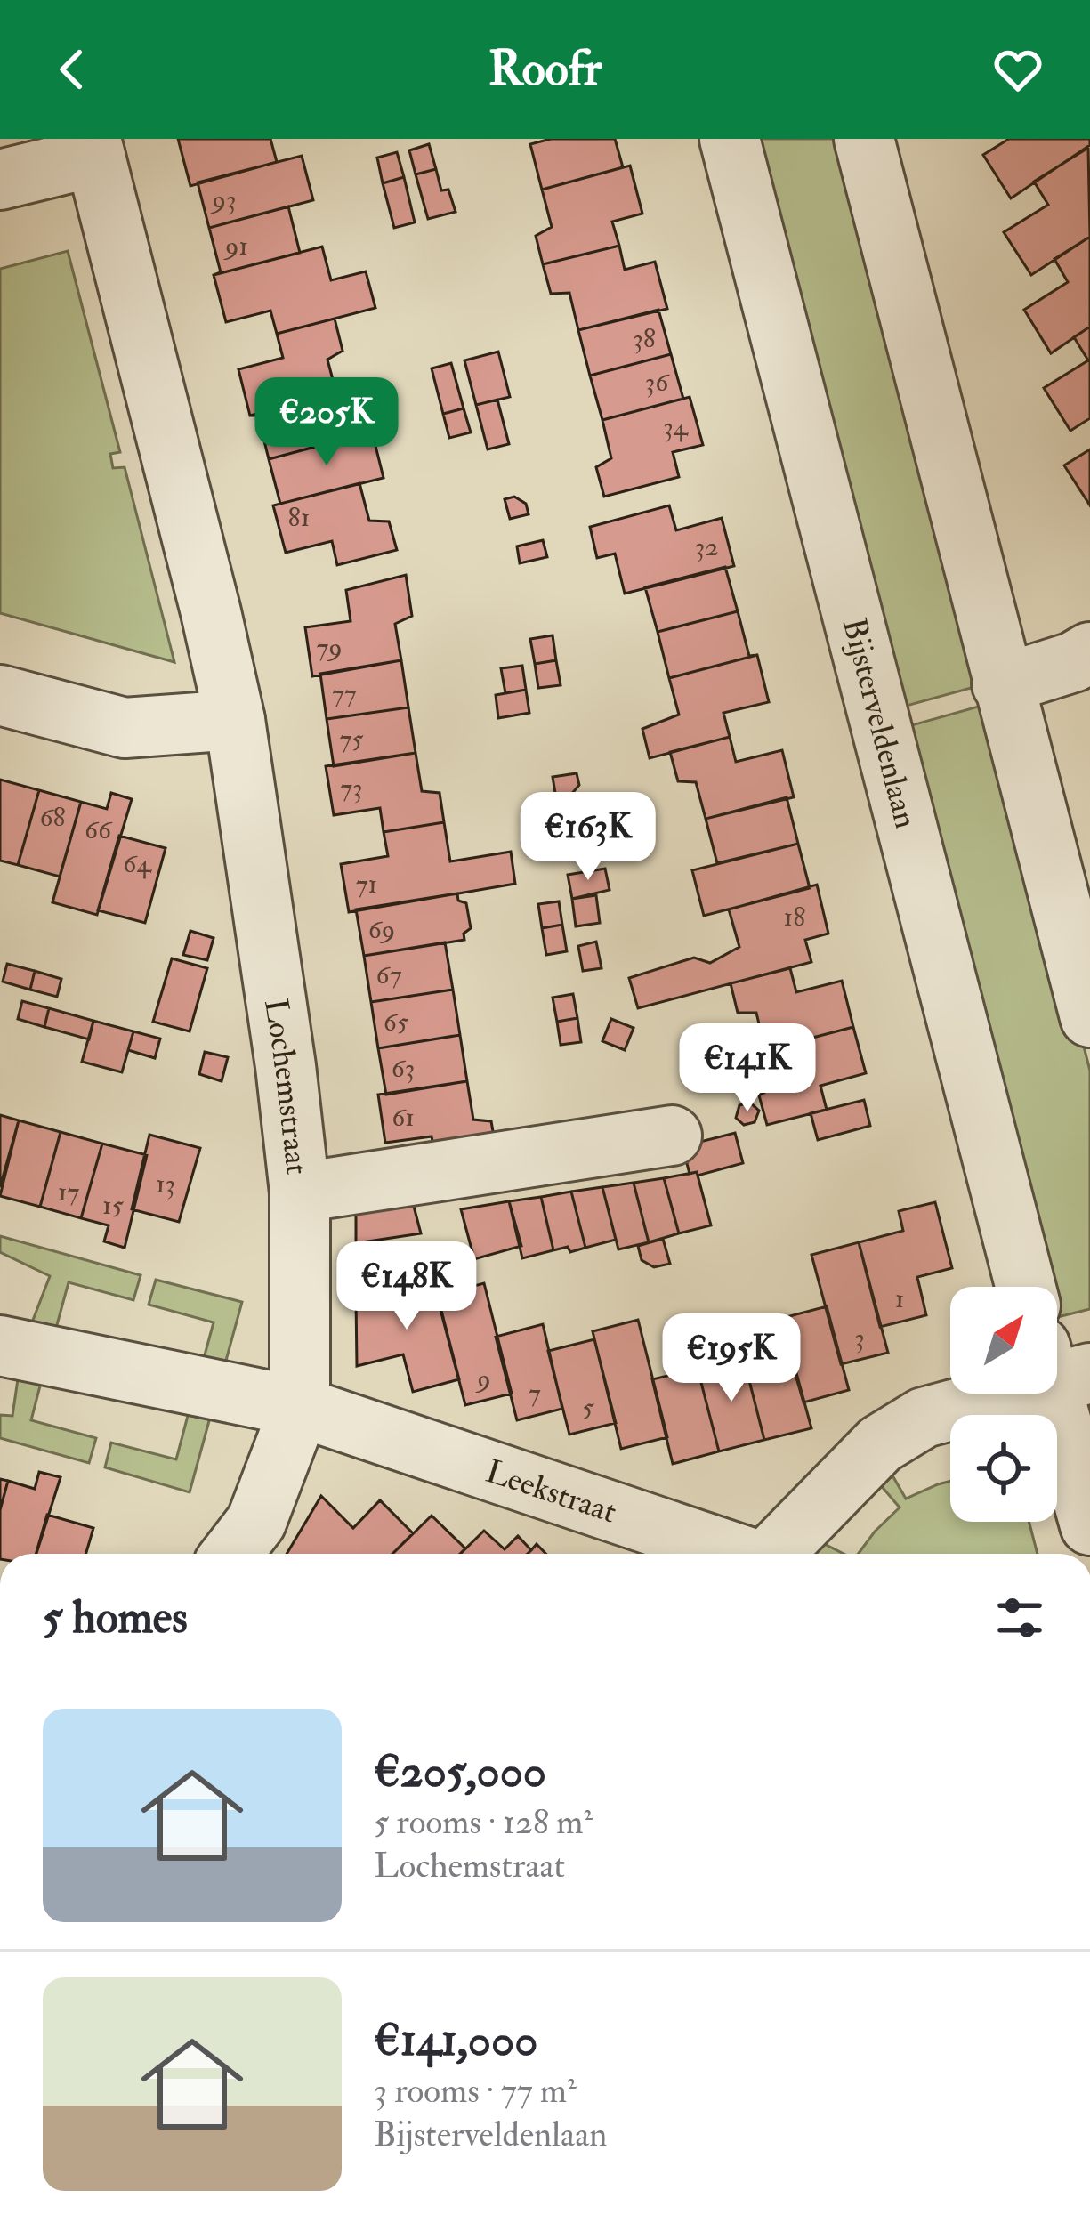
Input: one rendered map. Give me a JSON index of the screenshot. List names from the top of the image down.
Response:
{
  "streets": {
    "street": ["Bijsterveldenlaan", "Lochemstraat", "Leekstraat"]
  },
  "crossings": [
    ["Lochemstraat", "Leekstraat"]
  ],
  "house_numbers": [
    "93",
    "91",
    "38",
    "36",
    "34",
    "81",
    "32",
    "79",
    "77",
    "75",
    "73",
    "68",
    "66",
    "64",
    "71",
    "18",
    "69",
    "67",
    "65",
    "63",
    "61",
    "13",
    "17",
    "15",
    "1",
    "3",
    "9",
    "7",
    "5"
  ],
  "north": "top right",
  "page": {
    "header": "Roofr",
    "price": [
      "€205K",
      "€163K",
      "€141K",
      "€148K",
      "€195K"
    ],
    "heading": "5 homes",
    "list": [
      {
        "name": "€205,000",
        "note": "5 rooms · 128 m² · Lochemstraat"
      },
      {
        "name": "€141,000",
        "note": "3 rooms · 77 m² · Bijsterveldenlaan"
      }
    ]
  }
}
